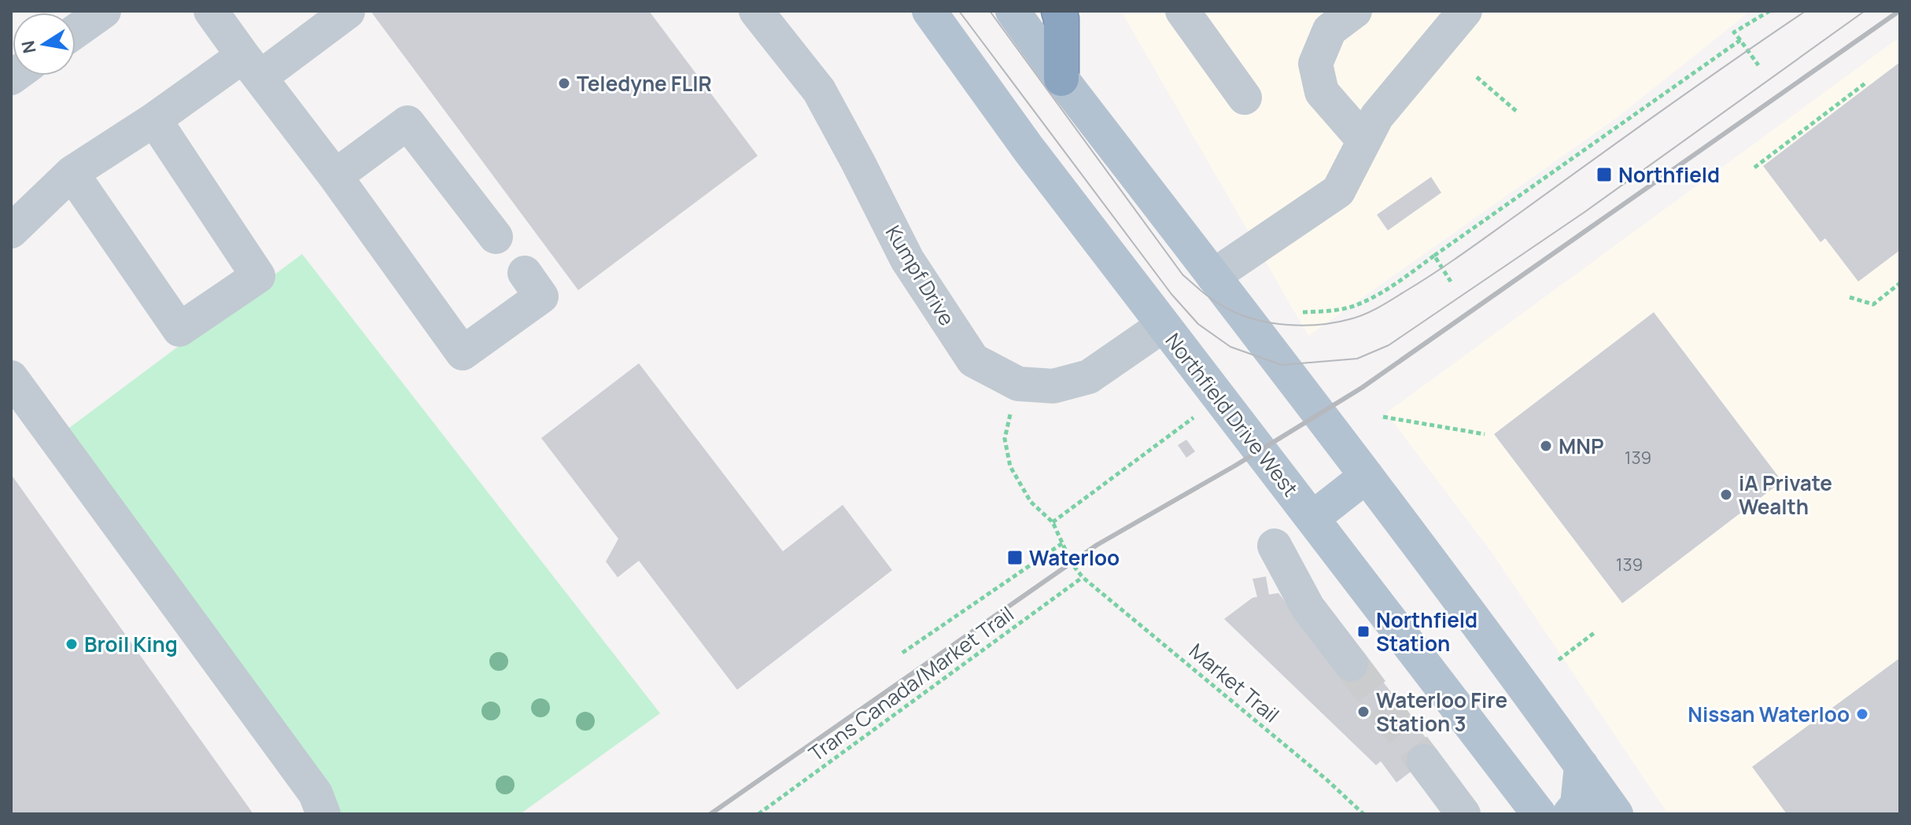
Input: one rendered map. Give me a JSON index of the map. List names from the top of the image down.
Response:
{
  "streets": {
    "main road": ["Northfield Drive West"],
    "street": ["Kumpf Drive"],
    "path": ["Market Trail", "Trans Canada/Market Trail"]
  },
  "crossings": [
    ["Kumpf Drive", "Northfield Drive West"],
    ["Market Trail", "Trans Canada/Market Trail"]
  ],
  "places": {
    "other": [
      "Teledyne FLIR",
      "MNP",
      "iA Private Wealth",
      "Broil King",
      "Waterloo Fire Station 3",
      "Nissan Waterloo"
    ],
    "transit": ["Northfield", "Waterloo", "Northfield Station"]
  },
  "house_numbers": ["139", "139"],
  "north": "left"
}
